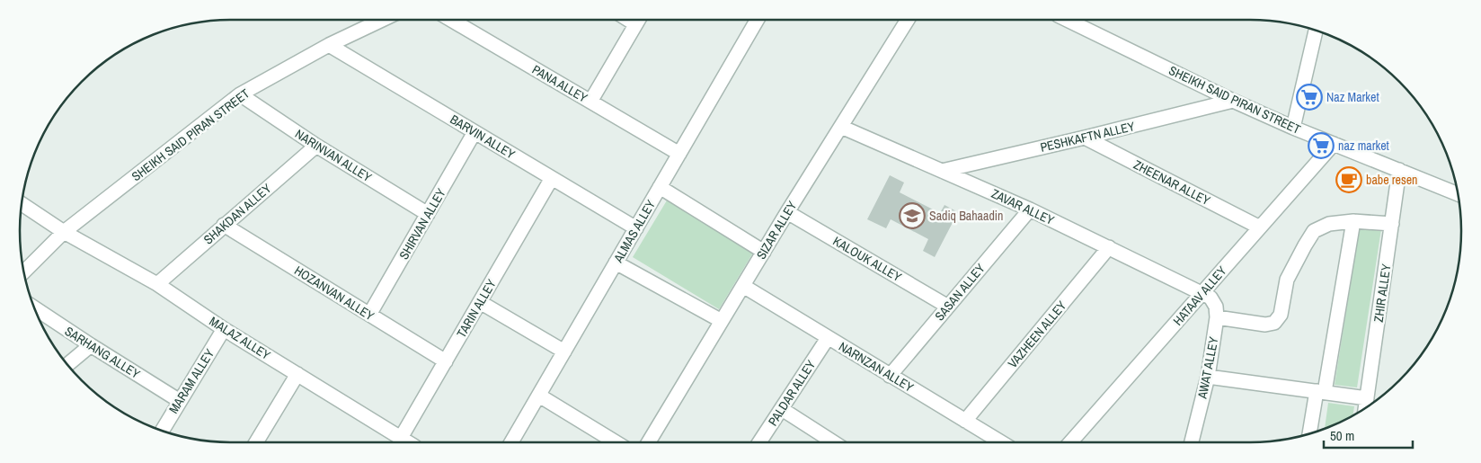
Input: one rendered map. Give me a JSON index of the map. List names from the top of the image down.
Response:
{
  "streets": {
    "street": [
      "PANA ALLEY",
      "SHEIKH SAID PIRAN STREET",
      "BARVIN ALLEY",
      "PESHKAFTN ALLEY",
      "NARINVAN ALLEY",
      "ZHEENAR ALLEY",
      "ZAVAR ALLEY",
      "SHAKDAN ALLEY",
      "SHIRVAN ALLEY",
      "SIZAR ALLEY",
      "ALMAS ALLEY",
      "KALOUK ALLEY",
      "SASAN ALLEY",
      "HOZANVAN ALLEY",
      "ZHIR ALLEY",
      "HATAAV ALLEY",
      "TARIN ALLEY",
      "VAZHEEN ALLEY",
      "MALAZ ALLEY",
      "SARHANG ALLEY",
      "NARNZAN ALLEY",
      "AWAT ALLEY",
      "MARAM ALLEY",
      "PALDAR ALLEY"
    ]
  },
  "crossings": [
    ["PANA ALLEY", "ALMAS ALLEY"],
    ["SHEIKH SAID PIRAN STREET", "BARVIN ALLEY"],
    ["SHEIKH SAID PIRAN STREET", "PESHKAFTN ALLEY"],
    ["SHEIKH SAID PIRAN STREET", "NARINVAN ALLEY"],
    ["SHEIKH SAID PIRAN STREET", "ZHIR ALLEY"],
    ["SHEIKH SAID PIRAN STREET", "HATAAV ALLEY"],
    ["SHEIKH SAID PIRAN STREET", "MALAZ ALLEY"],
    ["BARVIN ALLEY", "SHIRVAN ALLEY"],
    ["BARVIN ALLEY", "ALMAS ALLEY"],
    ["BARVIN ALLEY", "TARIN ALLEY"],
    ["PESHKAFTN ALLEY", "ZHEENAR ALLEY"],
    ["PESHKAFTN ALLEY", "ZAVAR ALLEY"],
    ["NARINVAN ALLEY", "SHAKDAN ALLEY"],
    ["NARINVAN ALLEY", "SHIRVAN ALLEY"],
    ["ZHEENAR ALLEY", "HATAAV ALLEY"],
    ["ZAVAR ALLEY", "SIZAR ALLEY"],
    ["ZAVAR ALLEY", "SASAN ALLEY"],
    ["ZAVAR ALLEY", "HATAAV ALLEY"],
    ["ZAVAR ALLEY", "VAZHEEN ALLEY"],
    ["ZAVAR ALLEY", "AWAT ALLEY"],
    ["SHAKDAN ALLEY", "HOZANVAN ALLEY"],
    ["SHAKDAN ALLEY", "MALAZ ALLEY"],
    ["SHIRVAN ALLEY", "HOZANVAN ALLEY"],
    ["SIZAR ALLEY", "KALOUK ALLEY"],
    ["SIZAR ALLEY", "NARNZAN ALLEY"],
    ["KALOUK ALLEY", "SASAN ALLEY"],
    ["SASAN ALLEY", "NARNZAN ALLEY"],
    ["HOZANVAN ALLEY", "TARIN ALLEY"],
    ["HATAAV ALLEY", "AWAT ALLEY"],
    ["TARIN ALLEY", "MALAZ ALLEY"],
    ["VAZHEEN ALLEY", "NARNZAN ALLEY"],
    ["MALAZ ALLEY", "MARAM ALLEY"],
    ["SARHANG ALLEY", "MARAM ALLEY"],
    ["NARNZAN ALLEY", "PALDAR ALLEY"]
  ],
  "places": {
    "supermarket": ["Naz Market", "naz market"],
    "cafe": ["babe resen"],
    "school or university": ["Sadiq Bahaadin"]
  },
  "scale_bar": "50 m"
}
